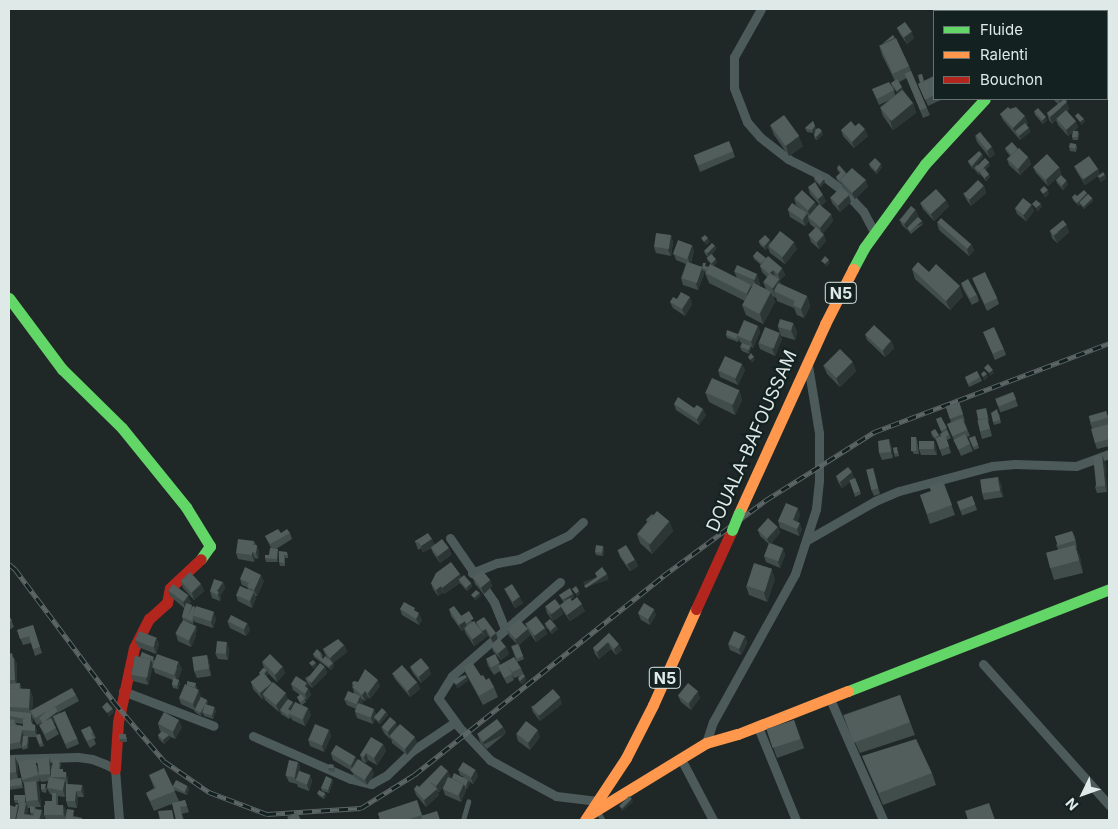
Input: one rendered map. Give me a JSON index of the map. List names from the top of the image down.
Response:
{
  "streets": {
    "main road": ["N5", "DOUALA-BAFOUSSAM"]
  },
  "legend": ["Fluide", "Ralenti", "Bouchon"],
  "north": "bottom left"
}
